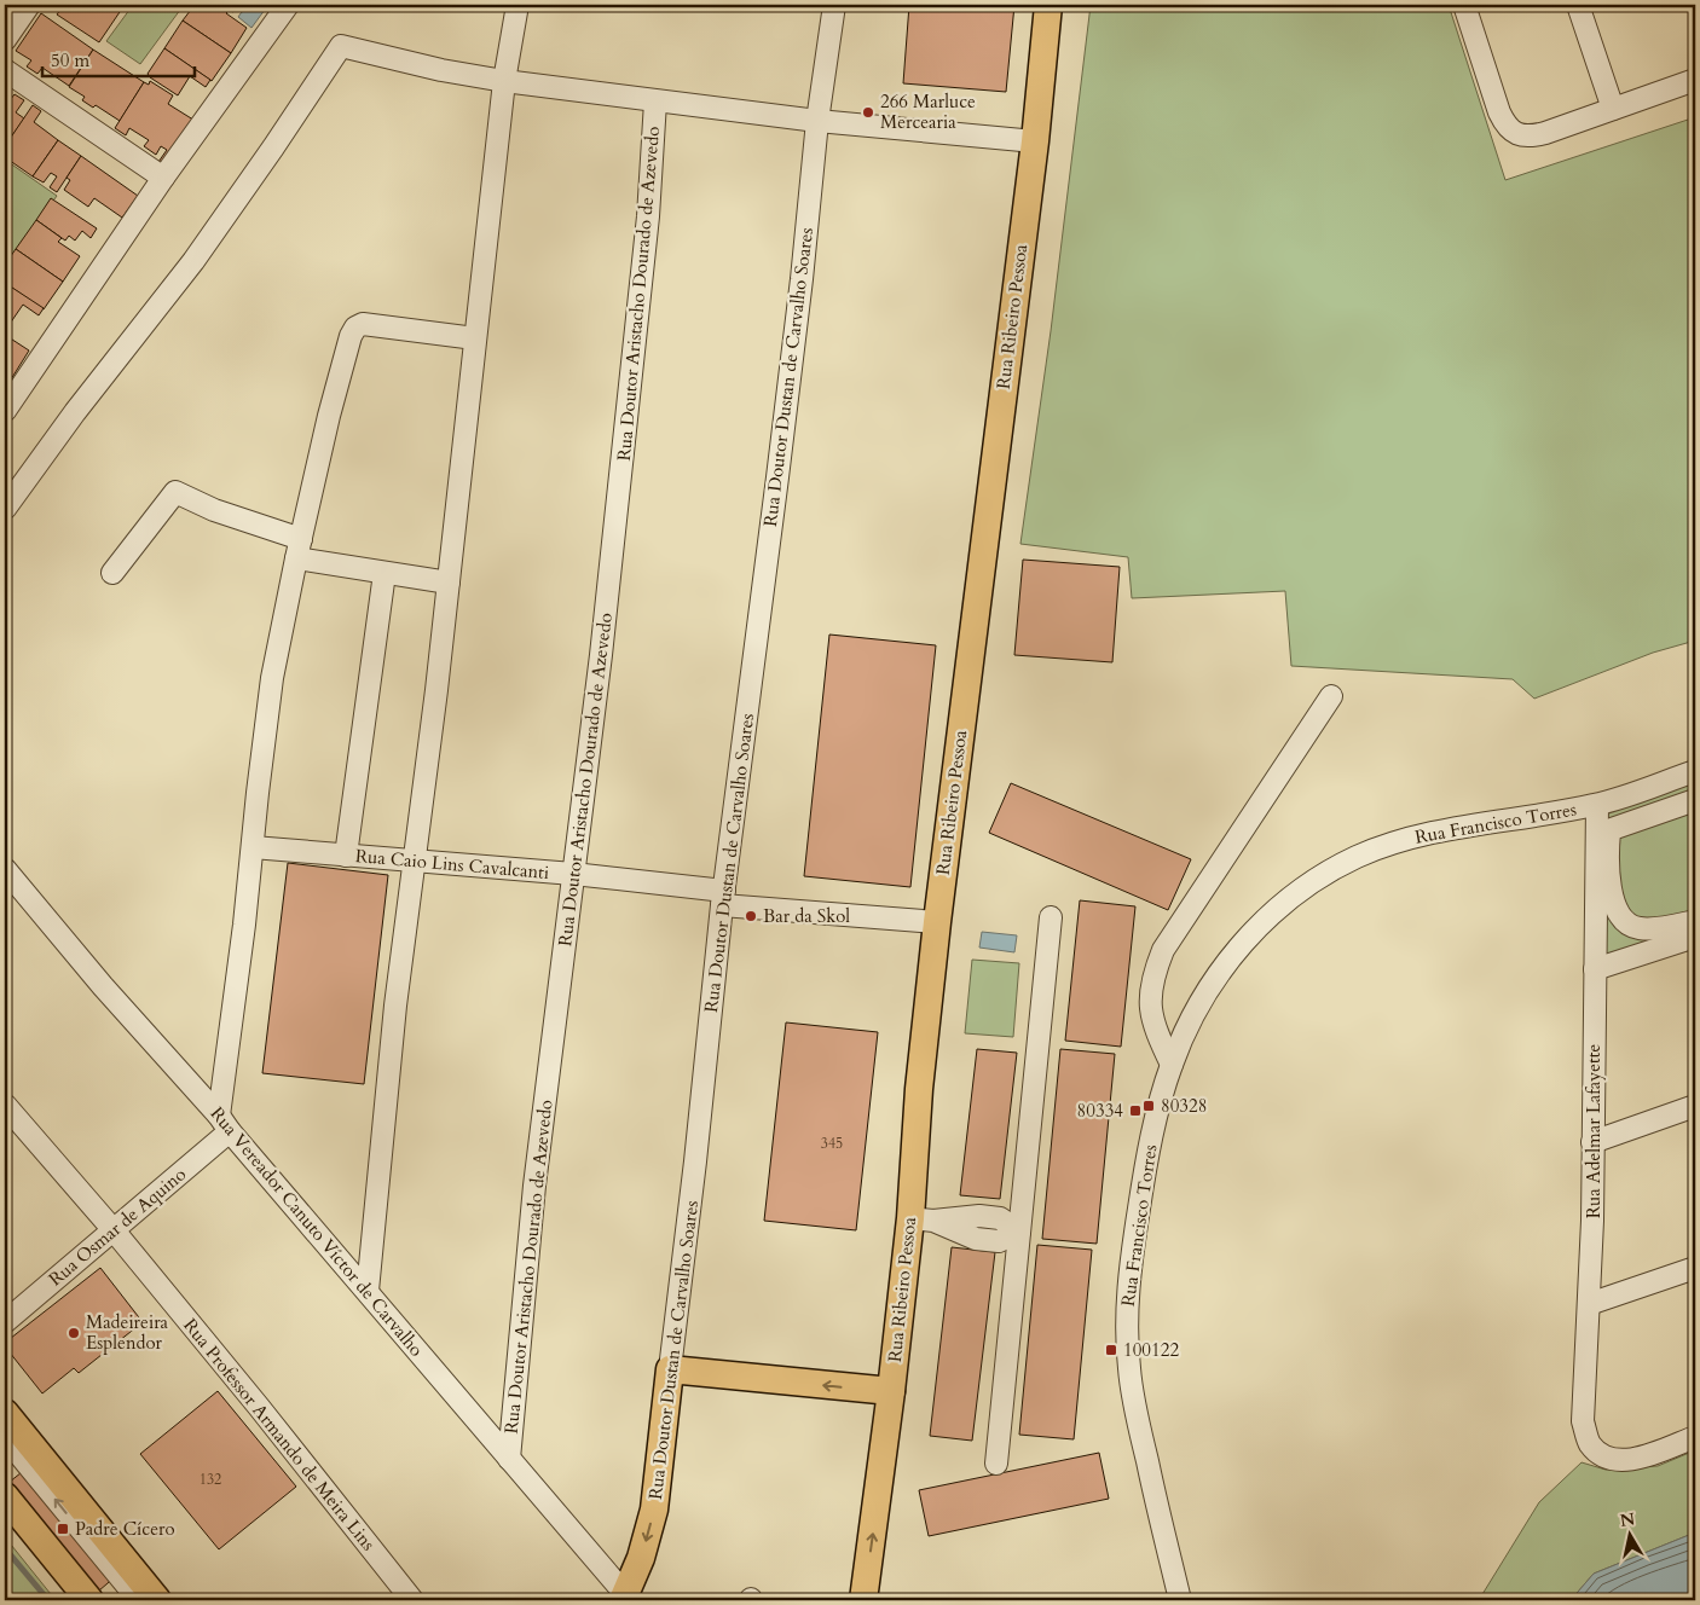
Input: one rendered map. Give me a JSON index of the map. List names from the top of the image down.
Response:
{
  "streets": {
    "main road": ["Rua Ribeiro Pessoa", "Rua Doutor Dustan de Carvalho Soares"],
    "street": [
      "Rua Doutor Aristacho Dourado de Azevedo",
      "Rua Francisco Torres",
      "Rua Caio Lins Cavalcanti",
      "Rua Adelmar Lafayette",
      "Rua Osmar de Aquino",
      "Rua Vereador Canuto Víctor de Carvalho",
      "Rua Professor Armando de Meira Lins"
    ]
  },
  "crossings": [
    ["Rua Doutor Aristacho Dourado de Azevedo", "Rua Caio Lins Cavalcanti"],
    ["Rua Doutor Aristacho Dourado de Azevedo", "Rua Vereador Canuto Víctor de Carvalho"],
    ["Rua Ribeiro Pessoa", "Rua Caio Lins Cavalcanti"],
    ["Rua Doutor Dustan de Carvalho Soares", "Rua Caio Lins Cavalcanti"],
    ["Rua Doutor Dustan de Carvalho Soares", "Rua Vereador Canuto Víctor de Carvalho"],
    ["Rua Francisco Torres", "Rua Adelmar Lafayette"],
    ["Rua Osmar de Aquino", "Rua Vereador Canuto Víctor de Carvalho"],
    ["Rua Osmar de Aquino", "Rua Professor Armando de Meira Lins"]
  ],
  "places": {
    "other": ["266 Marluce Mercearia", "Bar da Skol", "Madeireira Esplendor"],
    "transit": [
      "80328",
      "80334",
      "100122",
      "Padre Cícero"
    ]
  },
  "house_numbers": ["345", "132"],
  "scale_bar": "50 m",
  "north": "top"
}
